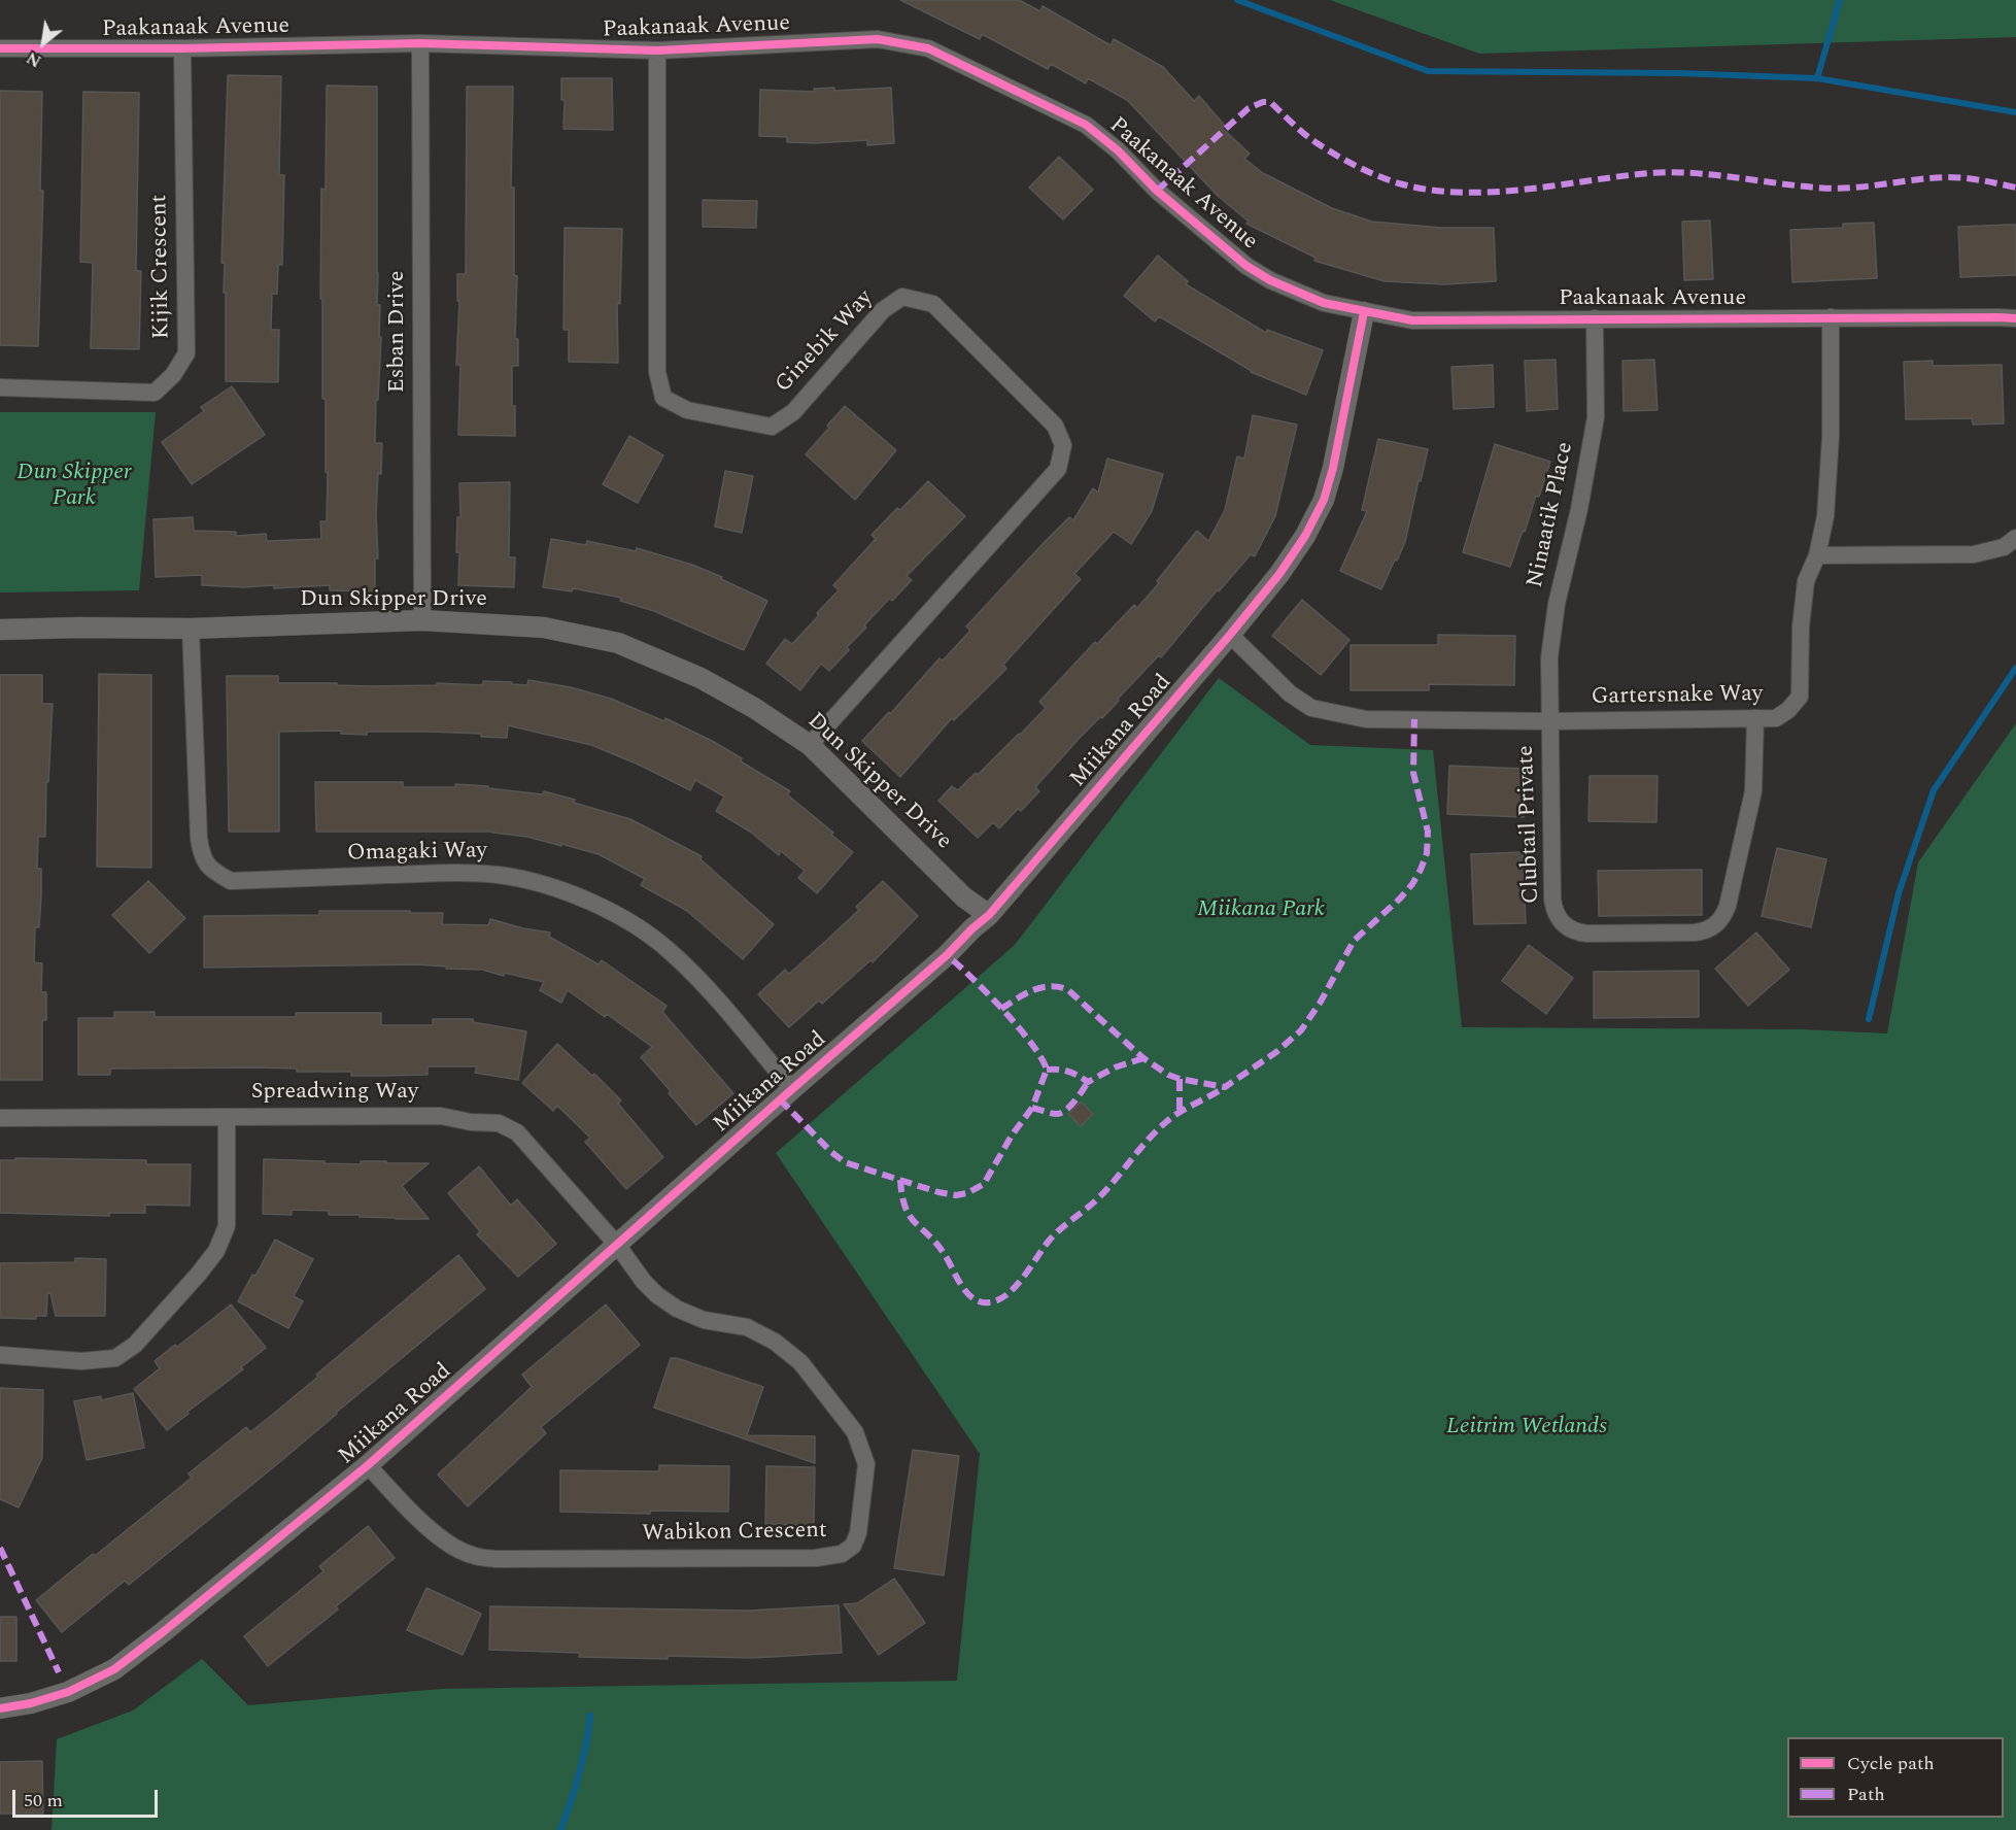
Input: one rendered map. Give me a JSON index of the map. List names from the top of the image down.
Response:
{
  "streets": {
    "street": [
      "Paakanaak Avenue",
      "Kijik Crescent",
      "Esban Drive",
      "Ginebik Way",
      "Ninaatik Place",
      "Dun Skipper Drive",
      "Gartersnake Way",
      "Miikana Road",
      "Clubtail Private",
      "Omagaki Way",
      "Spreadwing Way",
      "Wabikon Crescent"
    ]
  },
  "crossings": [
    ["Paakanaak Avenue", "Kijik Crescent"],
    ["Paakanaak Avenue", "Esban Drive"],
    ["Paakanaak Avenue", "Ginebik Way"],
    ["Paakanaak Avenue", "Ninaatik Place"],
    ["Paakanaak Avenue", "Gartersnake Way"],
    ["Paakanaak Avenue", "Miikana Road"],
    ["Esban Drive", "Dun Skipper Drive"],
    ["Ginebik Way", "Dun Skipper Drive"],
    ["Ninaatik Place", "Gartersnake Way"],
    ["Ninaatik Place", "Clubtail Private"],
    ["Dun Skipper Drive", "Miikana Road"],
    ["Dun Skipper Drive", "Omagaki Way"],
    ["Gartersnake Way", "Miikana Road"],
    ["Gartersnake Way", "Clubtail Private"],
    ["Miikana Road", "Omagaki Way"],
    ["Miikana Road", "Spreadwing Way"],
    ["Miikana Road", "Wabikon Crescent"],
    ["Spreadwing Way", "Wabikon Crescent"]
  ],
  "parks": ["Dun Skipper Park", "Miikana Park", "Leitrim Wetlands"],
  "legend": ["Cycle path", "Path"],
  "scale_bar": "50 m",
  "north": "bottom left"
}
